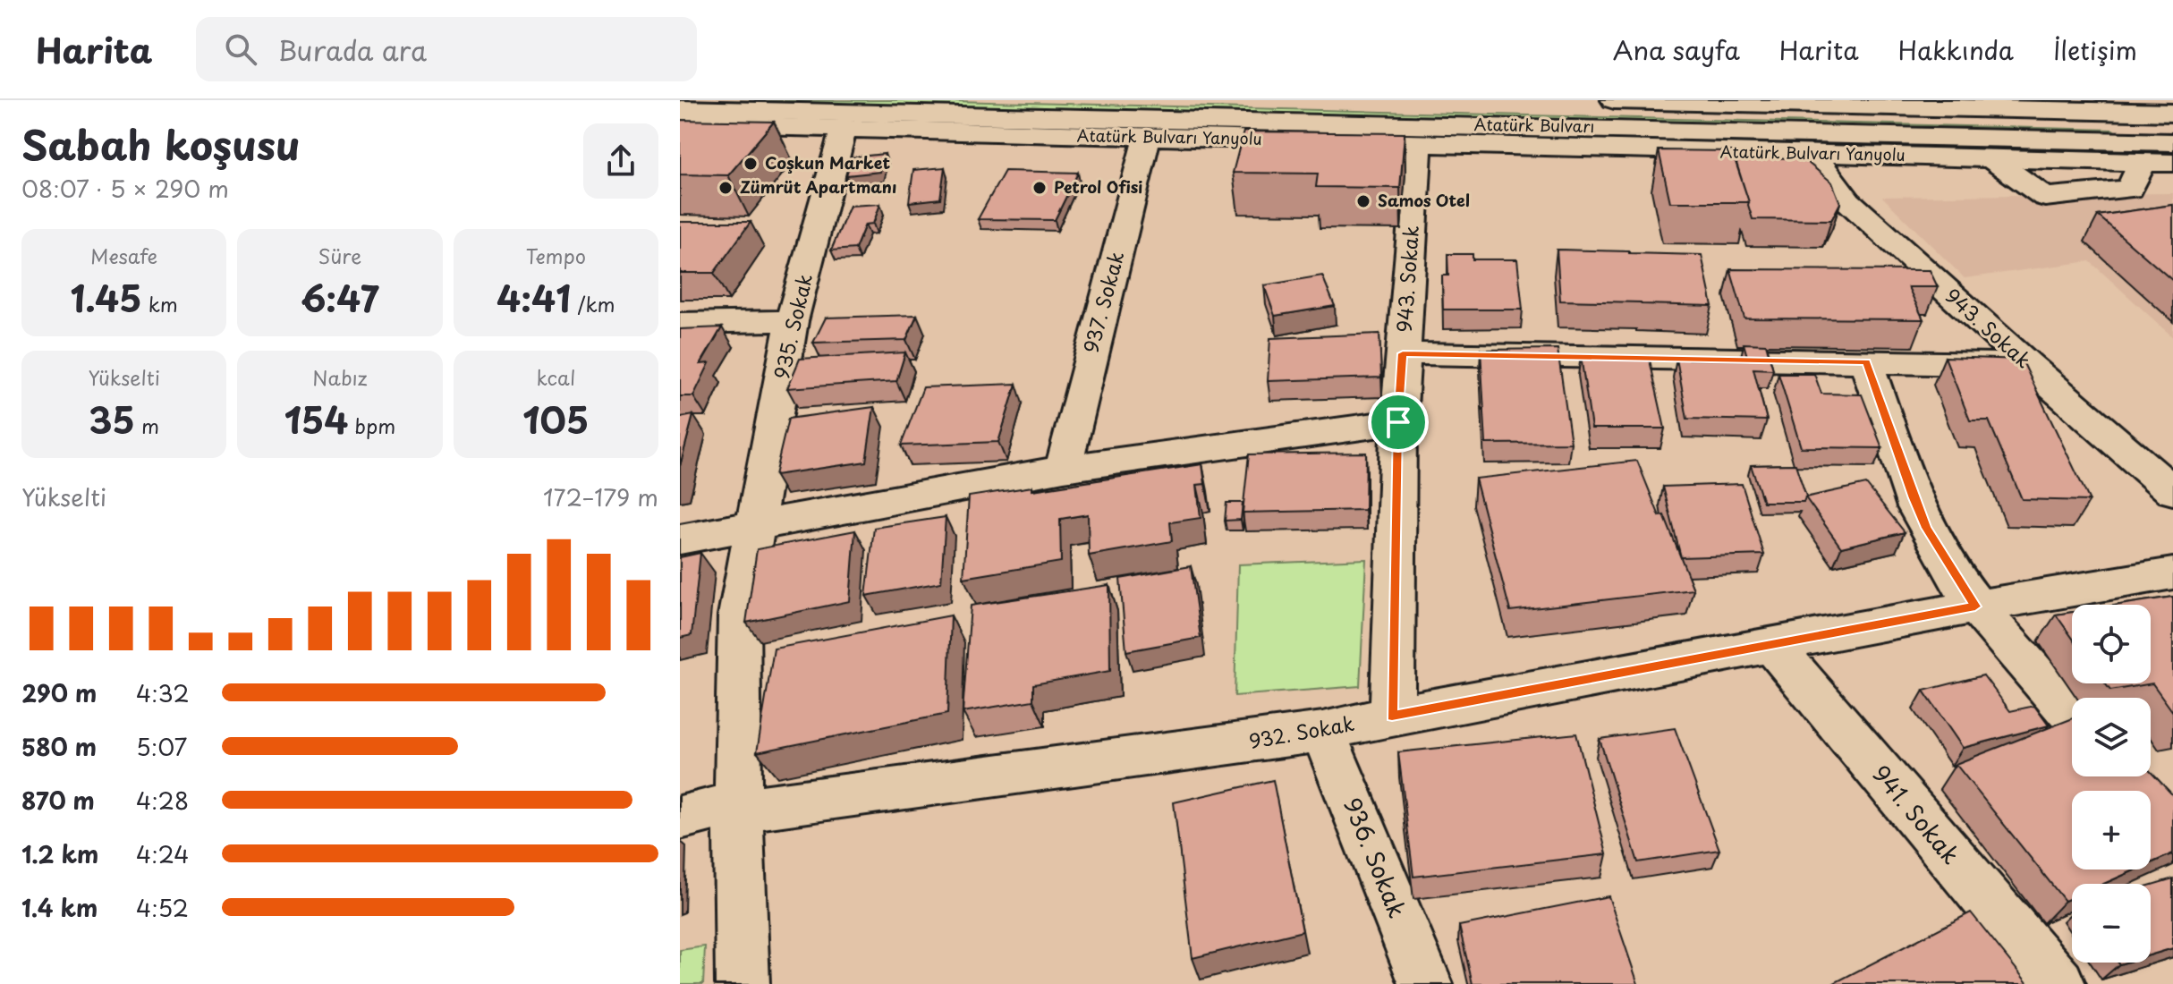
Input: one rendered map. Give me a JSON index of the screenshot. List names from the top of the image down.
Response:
{
  "streets": {
    "main road": [
      "Atatürk Bulvarı",
      "Atatürk Bulvarı Yanyolu",
      "943. Sokak",
      "937. Sokak",
      "935. Sokak",
      "932. Sokak",
      "941. Sokak",
      "936. Sokak"
    ]
  },
  "crossings": [
    ["Atatürk Bulvarı Yanyolu", "943. Sokak"],
    ["Atatürk Bulvarı Yanyolu", "937. Sokak"],
    ["943. Sokak", "932. Sokak"],
    ["935. Sokak", "932. Sokak"],
    ["932. Sokak", "941. Sokak"],
    ["932. Sokak", "936. Sokak"]
  ],
  "places": [
    "Coşkun Market",
    "Zümrüt Apartmanı",
    "Petrol Ofisi",
    "Samos Otel"
  ],
  "page": {
    "header": "Harita",
    "search": "Burada ara",
    "nav": [
      "Ana sayfa",
      "Harita",
      "Hakkında",
      "İletişim"
    ],
    "heading": ["Sabah koşusu", "08:07 · 5 × 290 m"],
    "stats": [
      ["Mesafe", "1.45 km"],
      ["Süre", "6:47"],
      ["Tempo", "4:41 /km"],
      ["Yükselti", "35 m"],
      ["Nabız", "154 bpm"],
      ["kcal", "105"]
    ],
    "chart": ["Yükselti", "172–179 m"],
    "map_buttons": ["+", "−"],
    "list": [
      {
        "name": "290 m",
        "note": "4:32"
      },
      {
        "name": "580 m",
        "note": "5:07"
      },
      {
        "name": "870 m",
        "note": "4:28"
      },
      {
        "name": "1.2 km",
        "note": "4:24"
      },
      {
        "name": "1.4 km",
        "note": "4:52"
      }
    ]
  }
}
